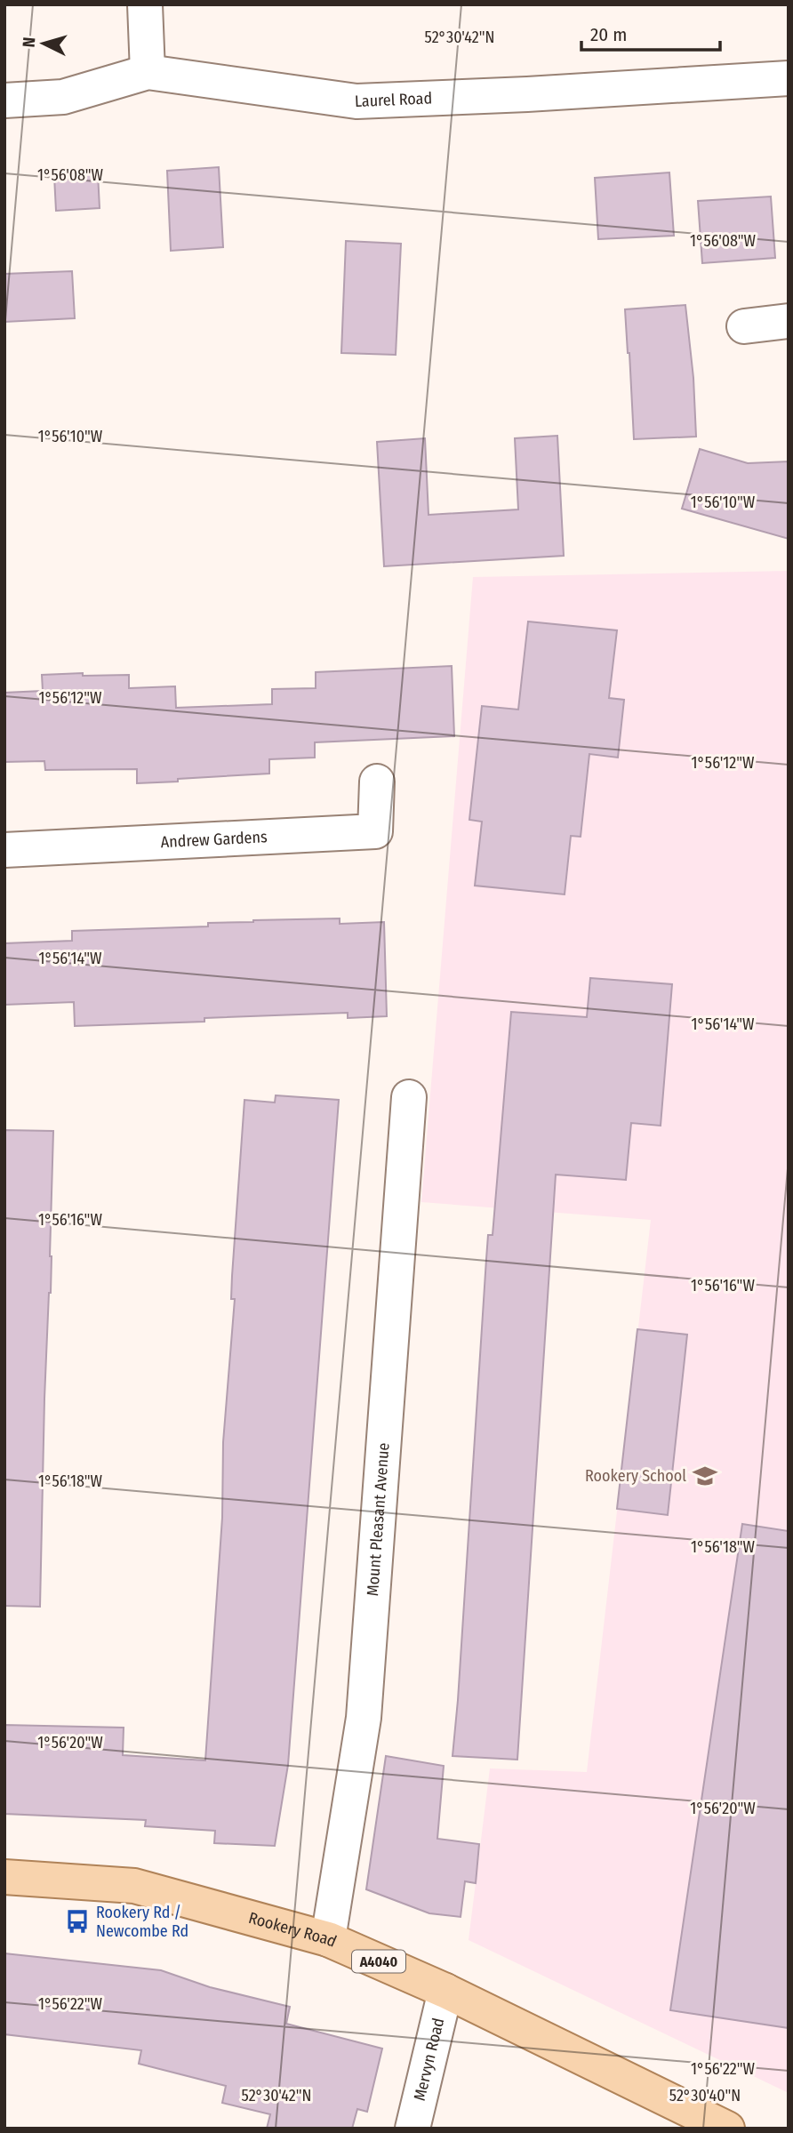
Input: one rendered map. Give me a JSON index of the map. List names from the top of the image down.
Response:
{
  "streets": {
    "main road": ["Rookery Road", "A4040"],
    "street": [
      "Laurel Road",
      "Andrew Gardens",
      "Mount Pleasant Avenue",
      "Mervyn Road"
    ]
  },
  "crossings": [
    ["Mount Pleasant Avenue", "Rookery Road"],
    ["Rookery Road", "Mervyn Road"]
  ],
  "places": {
    "school or university": ["Rookery School"],
    "bus stop": ["Rookery Rd / Newcombe Rd"]
  },
  "scale_bar": "20 m",
  "north": "left",
  "coordinates": [
    "52°30'42\"N",
    "1°56'08\"W",
    "1°56'10\"W",
    "1°56'12\"W",
    "1°56'14\"W",
    "1°56'16\"W",
    "1°56'18\"W",
    "1°56'20\"W",
    "1°56'22\"W",
    "52°30'40\"N"
  ]
}
